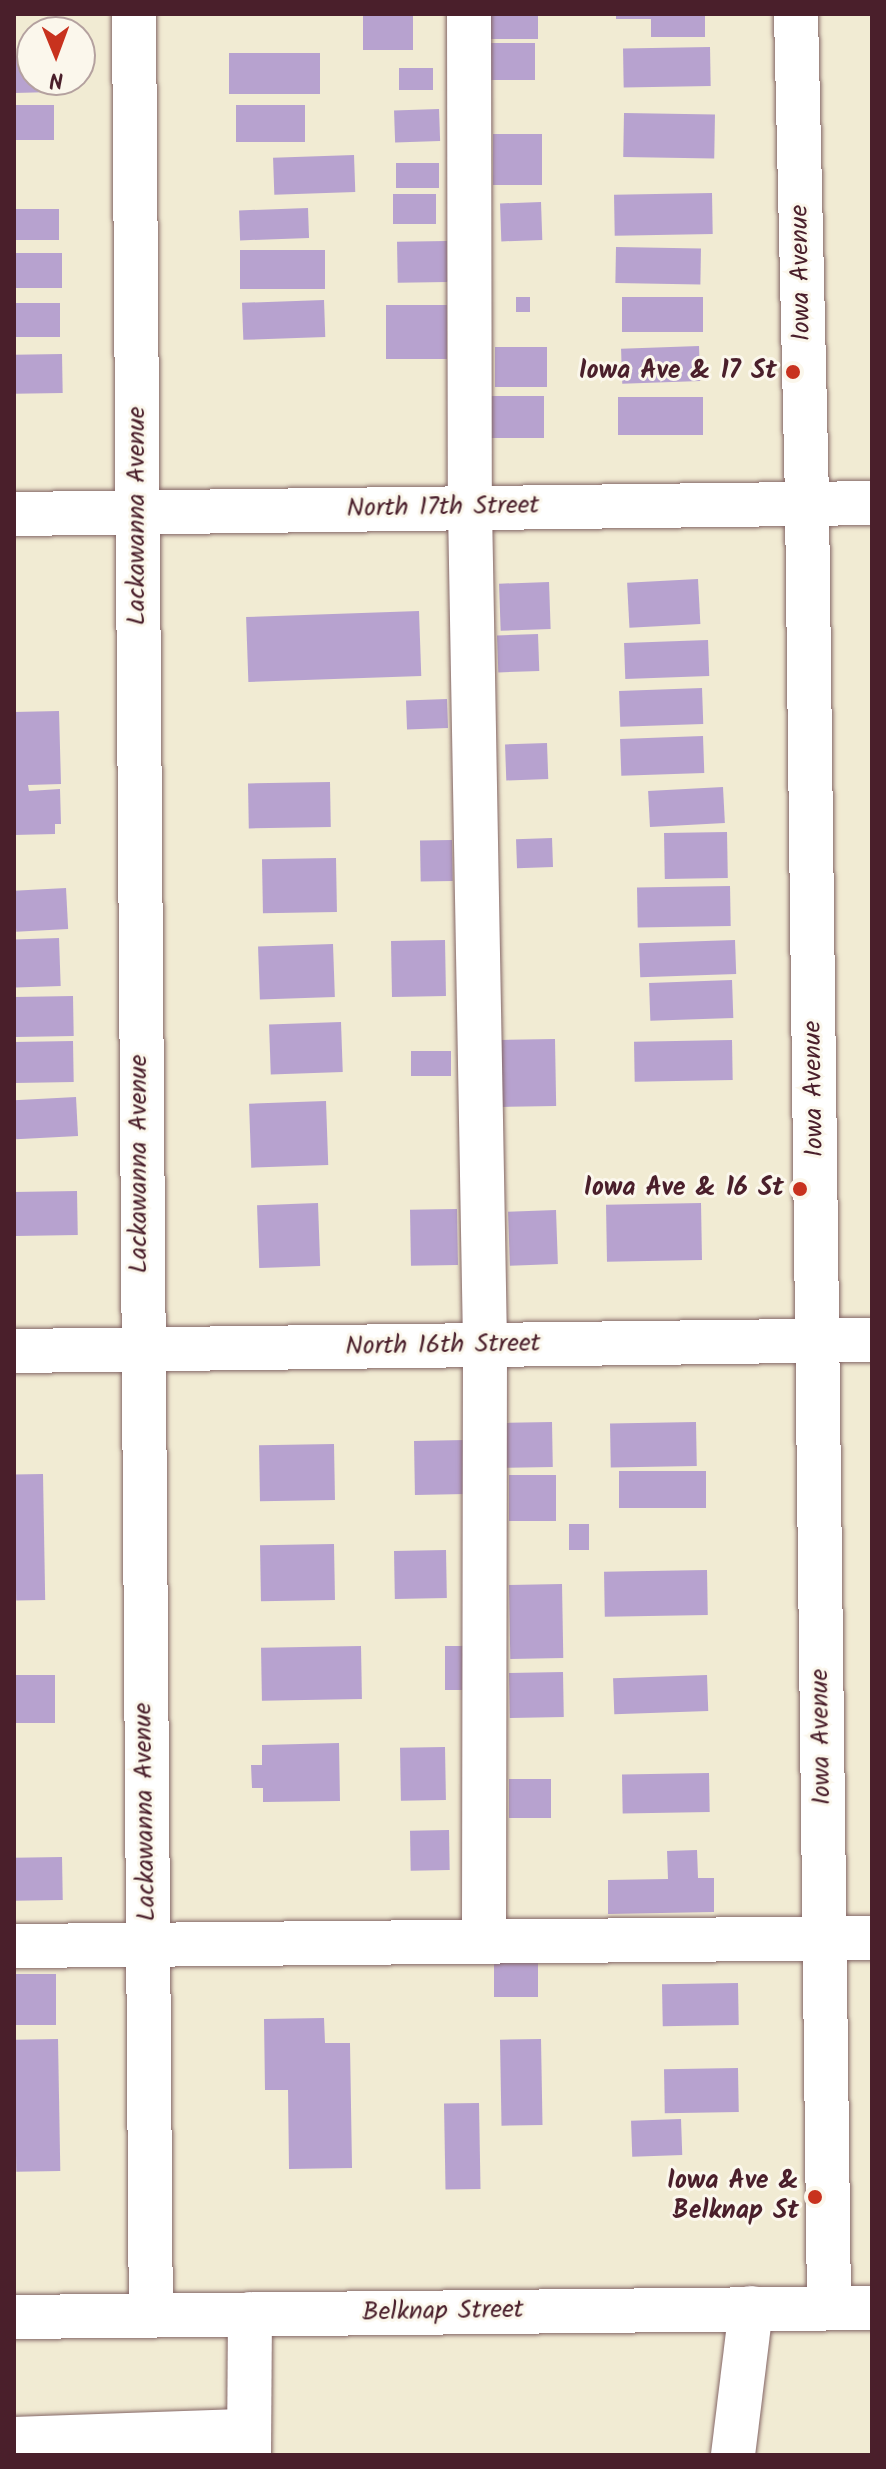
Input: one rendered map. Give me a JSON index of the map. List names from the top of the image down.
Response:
{
  "streets": {
    "street": [
      "Iowa Avenue",
      "North 17th Street",
      "Lackawanna Avenue",
      "North 16th Street",
      "Belknap Street"
    ]
  },
  "crossings": [
    ["Iowa Avenue", "North 17th Street"],
    ["Iowa Avenue", "North 16th Street"],
    ["Iowa Avenue", "Belknap Street"],
    ["North 17th Street", "Lackawanna Avenue"],
    ["Lackawanna Avenue", "North 16th Street"],
    ["Lackawanna Avenue", "Belknap Street"]
  ],
  "places": ["Iowa Ave & 17 St", "Iowa Ave & 16 St", "Iowa Ave & Belknap St"],
  "north": "bottom"
}
